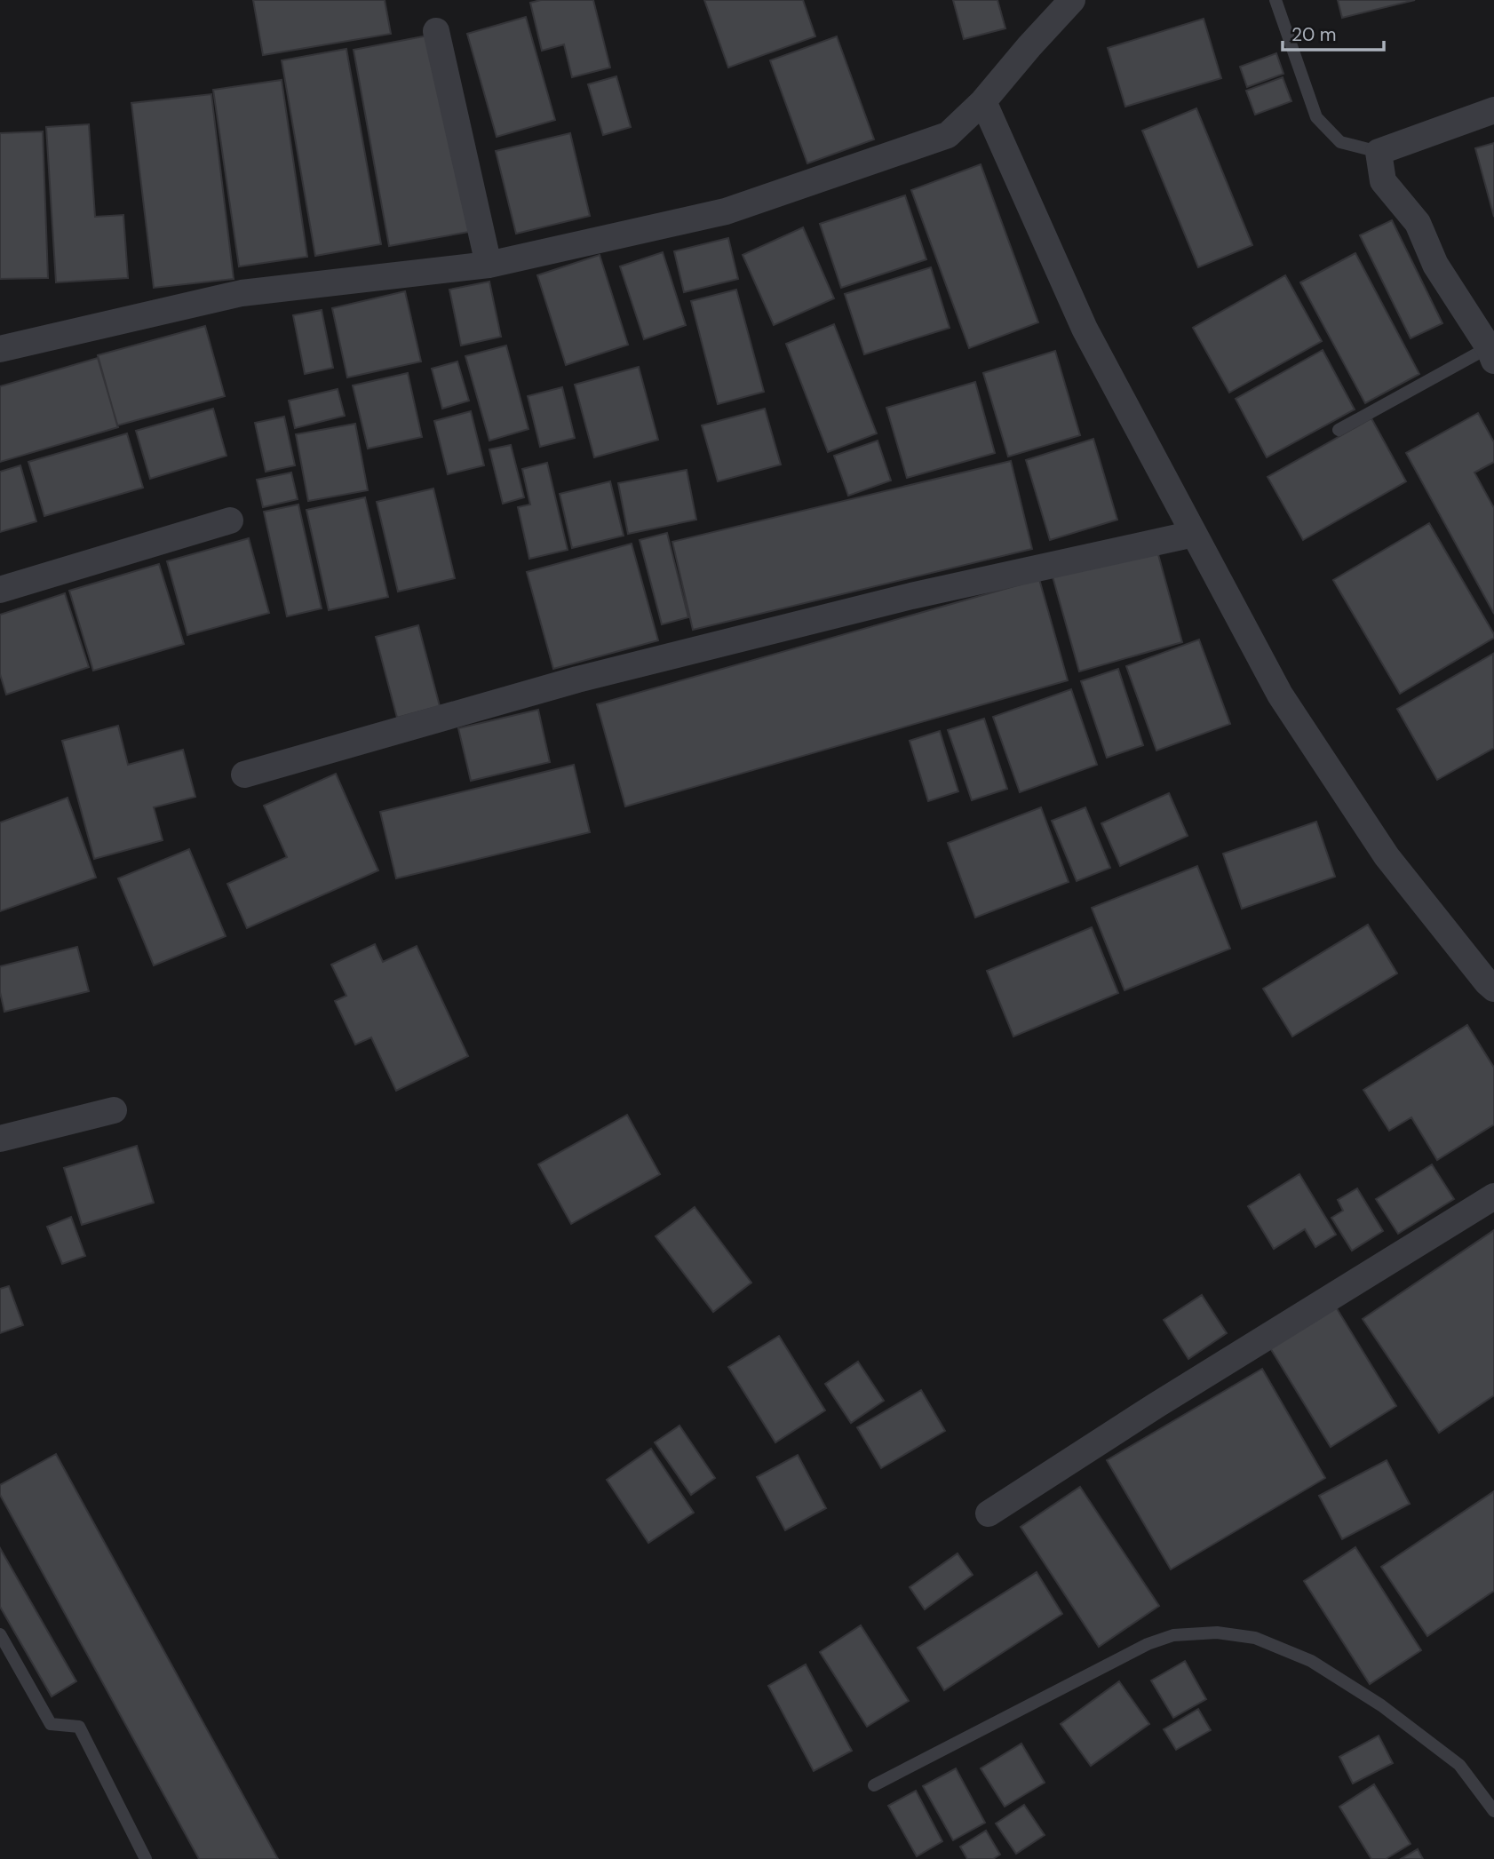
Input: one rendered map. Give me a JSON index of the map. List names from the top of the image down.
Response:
{
  "scale_bar": "20 m"
}
